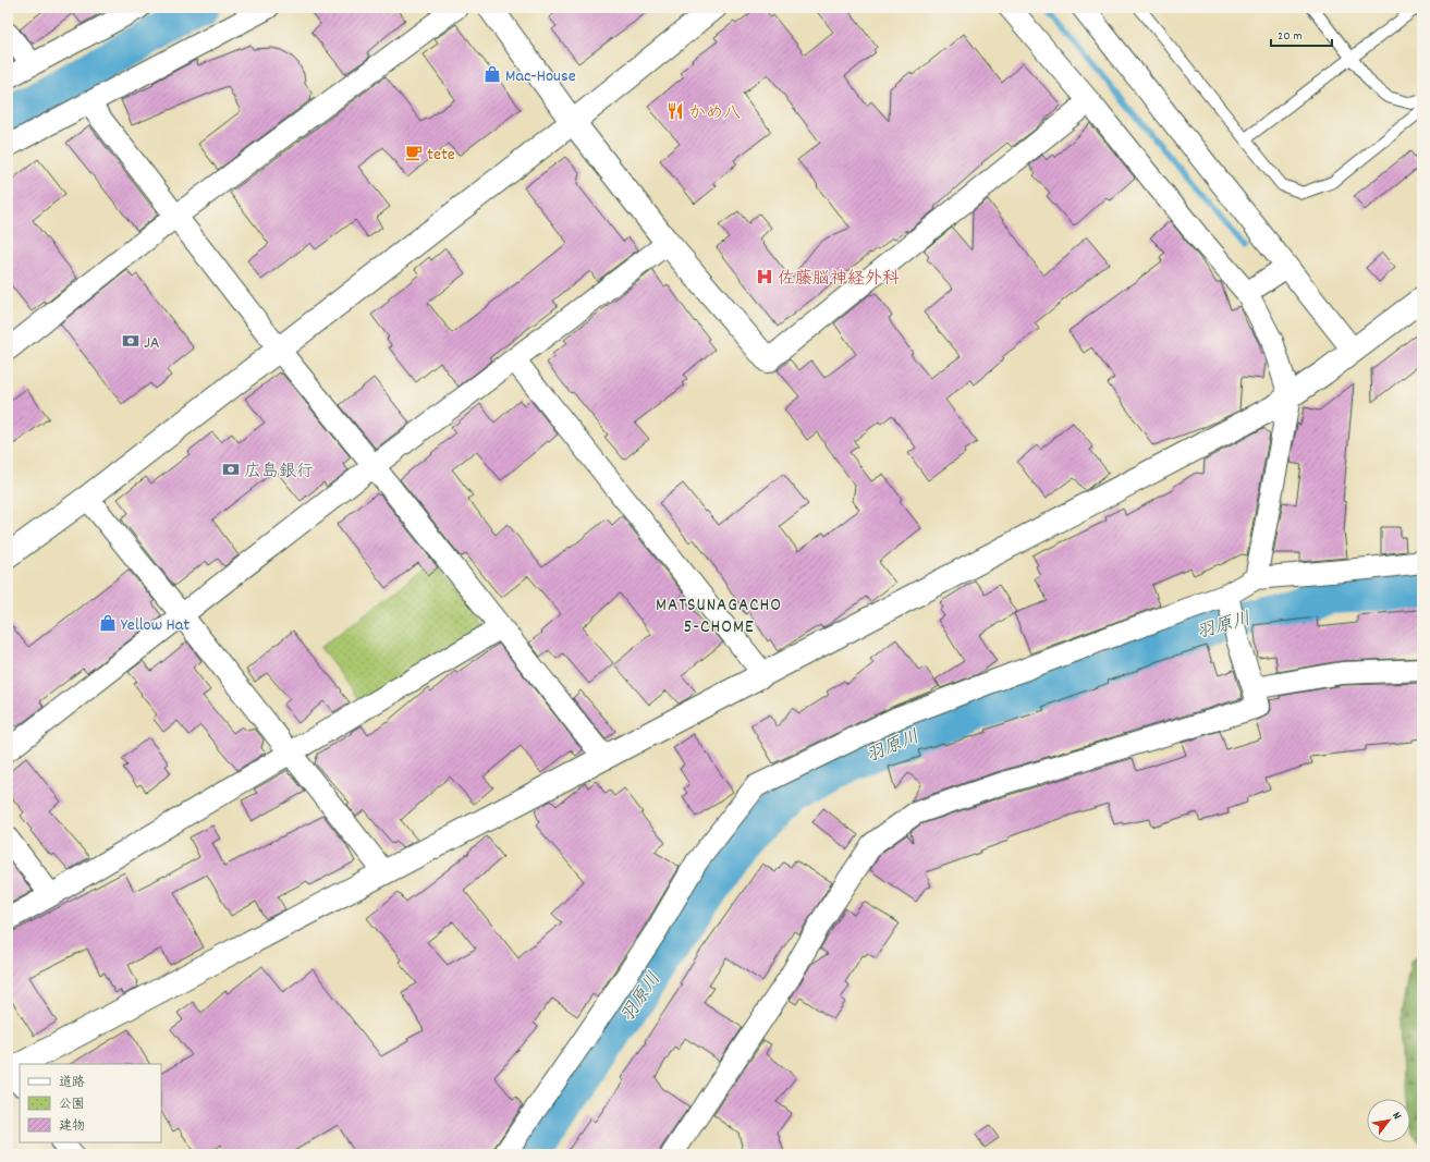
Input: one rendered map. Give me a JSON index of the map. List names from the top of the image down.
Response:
{
  "districts": ["MATSUNAGACHO 5-CHOME"],
  "water": ["羽原川"],
  "places": {
    "shop": ["Mac-House", "Yellow Hat"],
    "restaurant": ["かめ八"],
    "cafe": ["tete"],
    "hospital": ["佐藤脳神経外科"],
    "bank": ["JA", "広島銀行"]
  },
  "legend": ["道路", "公園", "建物"],
  "scale_bar": "20 m",
  "north": "top right"
}
